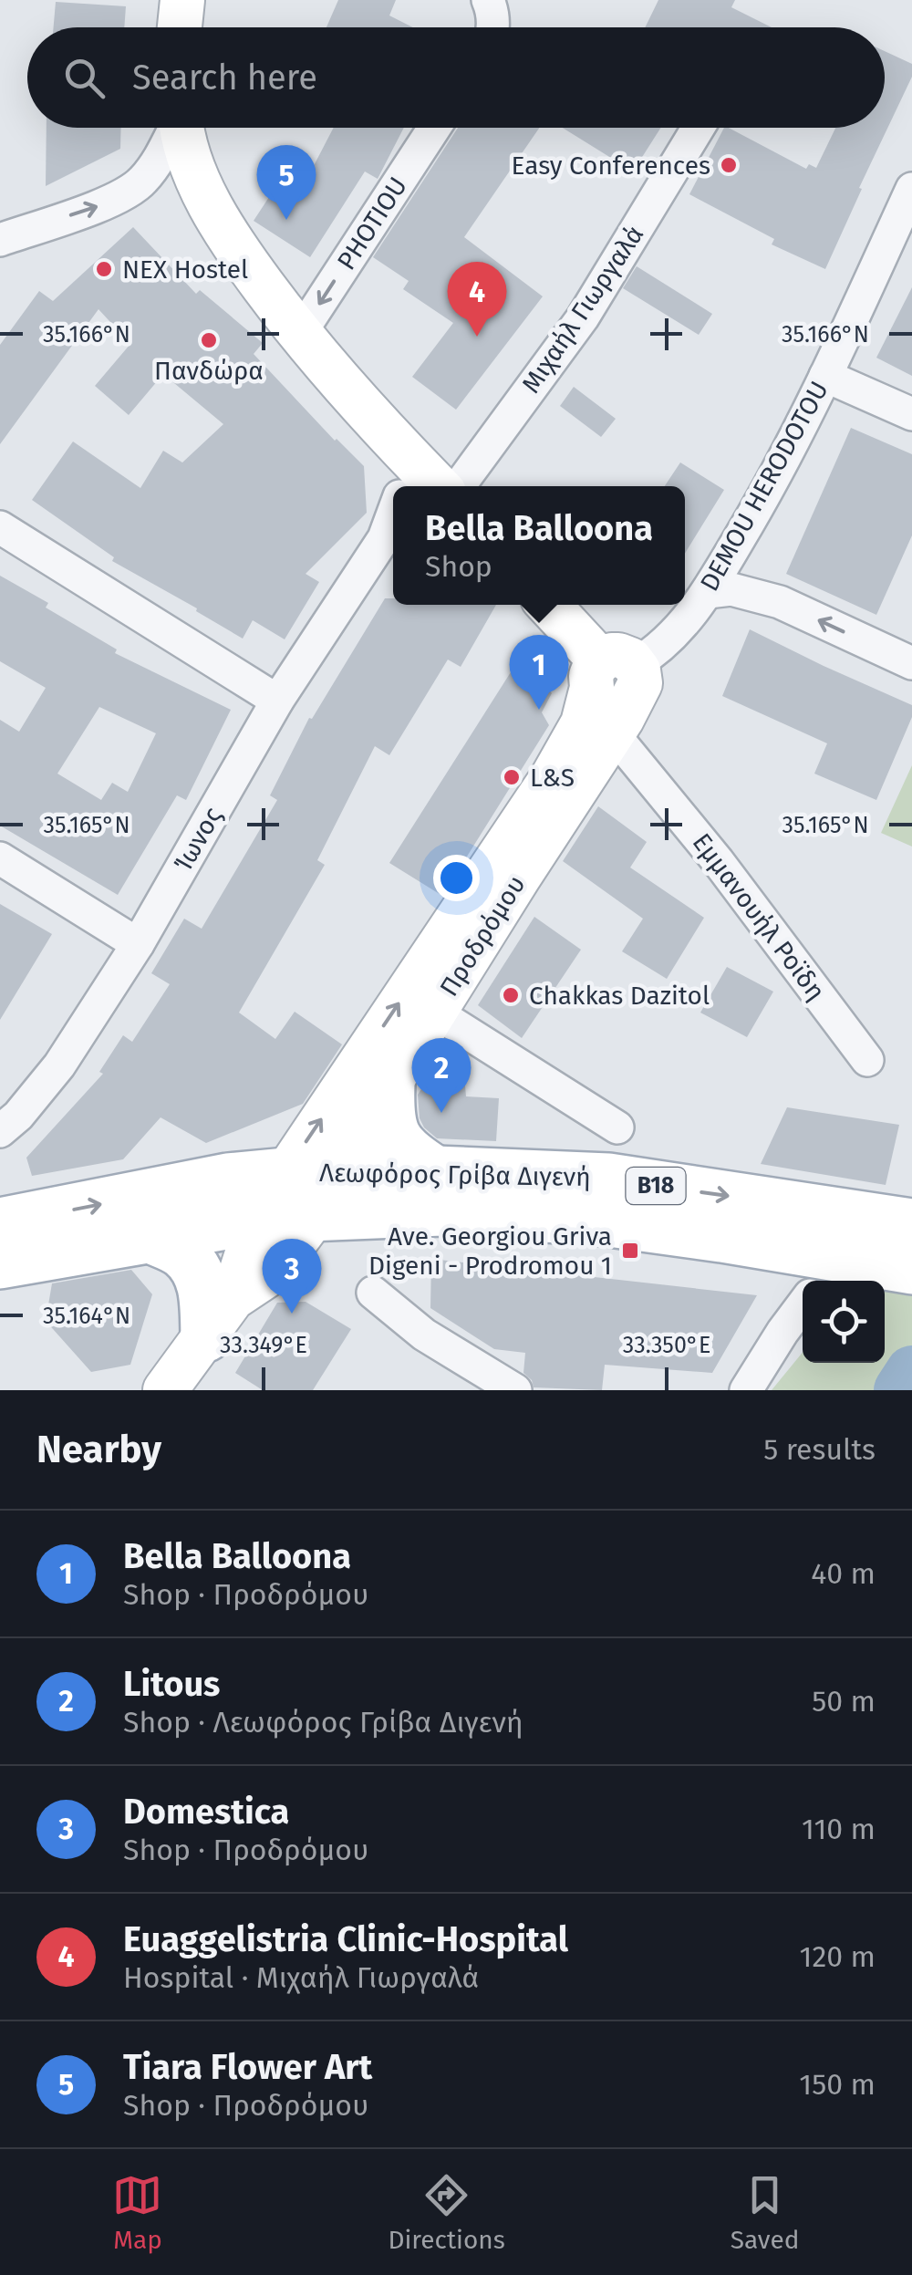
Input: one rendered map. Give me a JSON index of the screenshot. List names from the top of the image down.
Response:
{
  "streets": {
    "main road": ["Λεωφόρος Γρίβα Διγενή", "B18"],
    "street": [
      "PHOTIOU",
      "Μιχαήλ Γιωργαλά",
      "DEMOU HERODOTOU",
      "Ίωνος",
      "Εμμανουήλ Ροϊδη",
      "Προδρόμου"
    ]
  },
  "crossings": [
    ["DEMOU HERODOTOU", "Εμμανουήλ Ροϊδη"],
    ["DEMOU HERODOTOU", "Προδρόμου"],
    ["Εμμανουήλ Ροϊδη", "Προδρόμου"],
    ["Προδρόμου", "Λεωφόρος Γρίβα Διγενή"]
  ],
  "one_way": ["PHOTIOU"],
  "places": {
    "other": [
      "Easy Conferences",
      "NEX Hostel",
      "Πανδώρα",
      "L&S",
      "Chakkas Dazitol"
    ],
    "transit": ["Ave. Georgiou Griva Digeni - Prodromou 1"]
  },
  "page": {
    "search": "Search here",
    "pins": [
      "5",
      "4",
      "1",
      "2",
      "3"
    ],
    "popup": ["Bella Balloona", "Shop"],
    "heading": ["Nearby", "5 results"],
    "list": [
      {
        "mark": "1",
        "name": "Bella Balloona",
        "note": "Shop · Προδρόμου",
        "value": "40 m"
      },
      {
        "mark": "2",
        "name": "Litous",
        "note": "Shop · Λεωφόρος Γρίβα Διγενή",
        "value": "50 m"
      },
      {
        "mark": "3",
        "name": "Domestica",
        "note": "Shop · Προδρόμου",
        "value": "110 m"
      },
      {
        "mark": "4",
        "name": "Euaggelistria Clinic-Hospital",
        "note": "Hospital · Μιχαήλ Γιωργαλά",
        "value": "120 m"
      },
      {
        "mark": "5",
        "name": "Tiara Flower Art",
        "note": "Shop · Προδρόμου",
        "value": "150 m"
      }
    ],
    "nav": ["Map", "Directions", "Saved"]
  },
  "coordinates": [
    "35.166°N",
    "35.165°N",
    "35.164°N",
    "33.349°E",
    "33.350°E"
  ]
}
